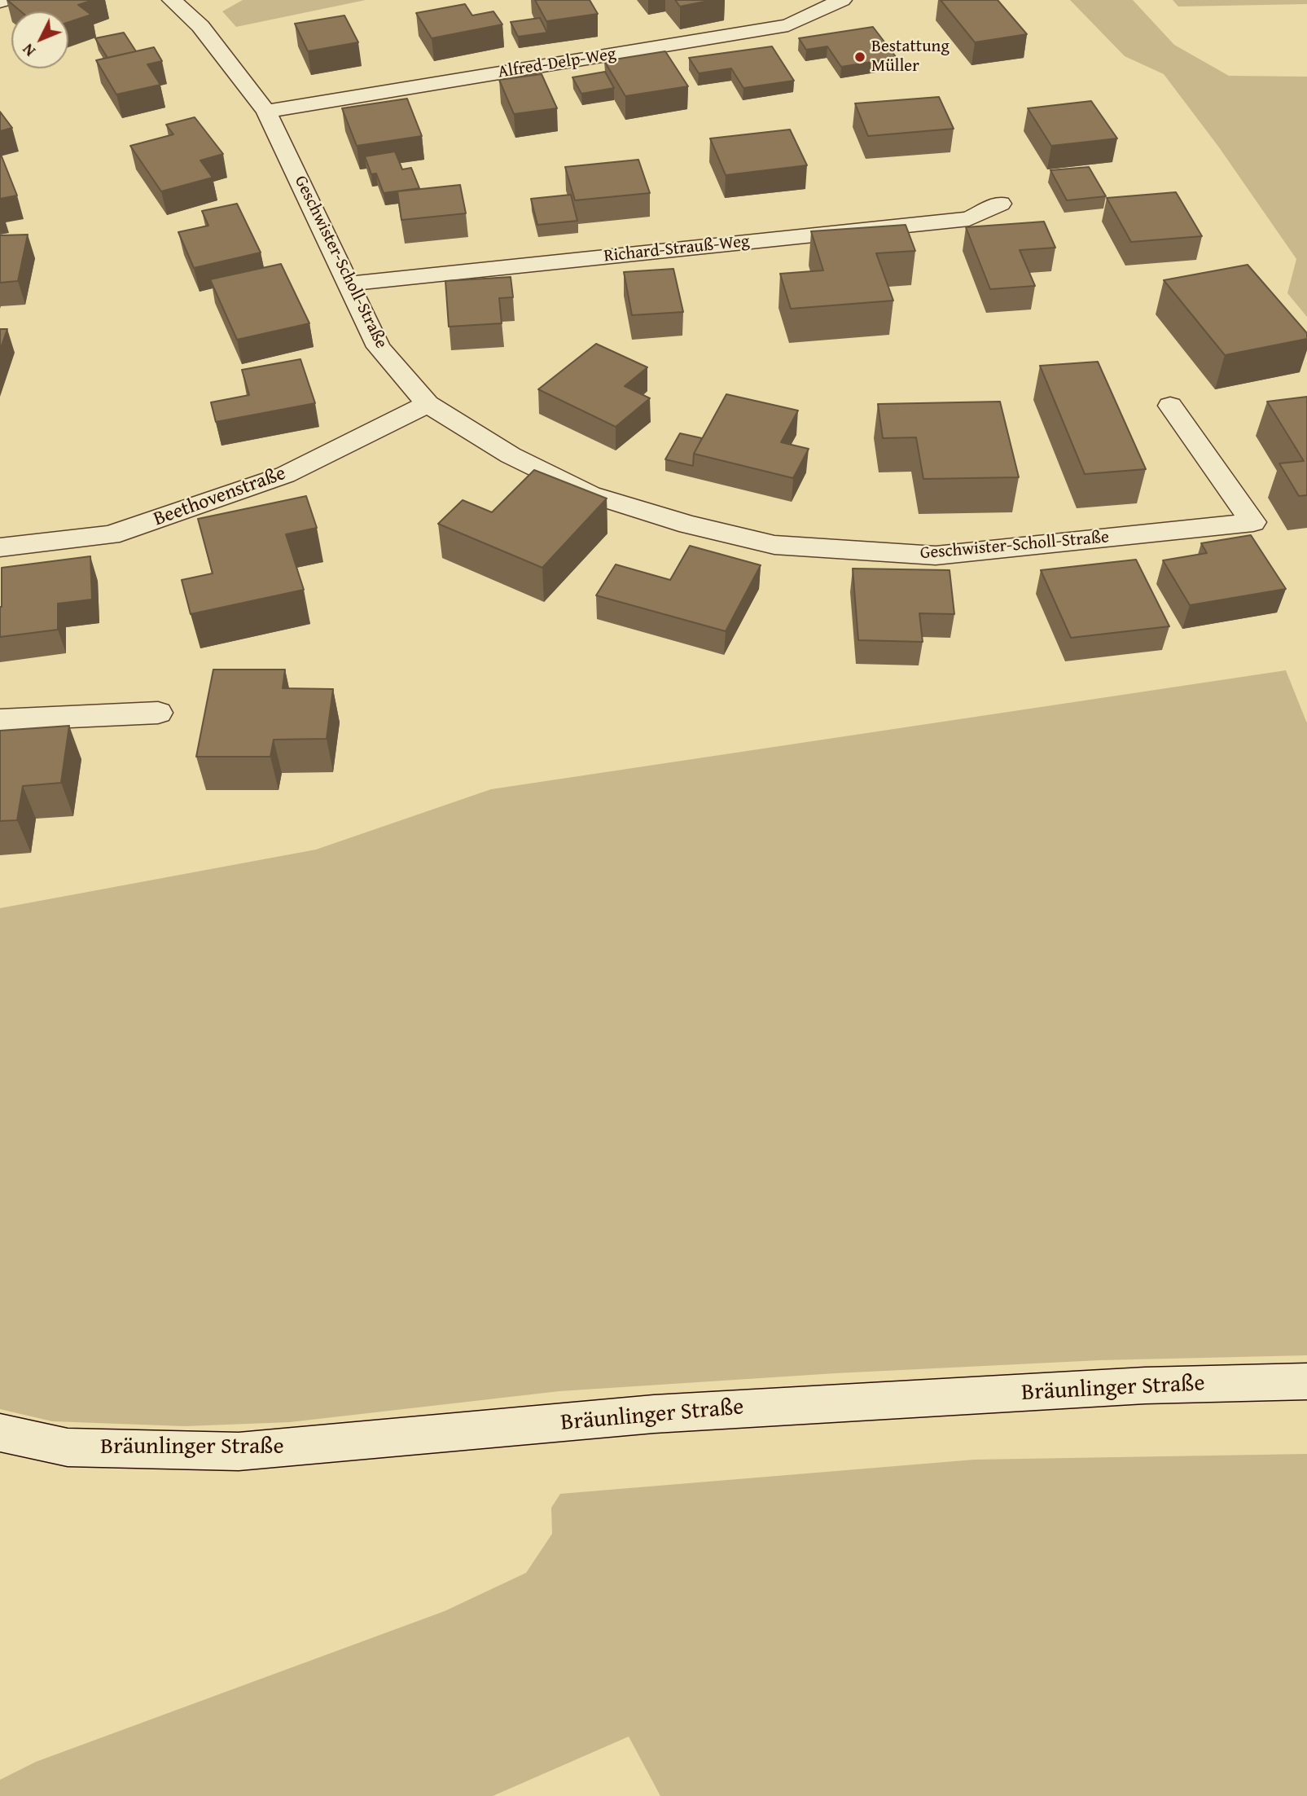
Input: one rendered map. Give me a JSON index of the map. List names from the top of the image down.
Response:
{
  "streets": {
    "street": [
      "Alfred-Delp-Weg",
      "Richard-Strauß-Weg",
      "Geschwister-Scholl-Straße",
      "Beethovenstraße",
      "Bräunlinger Straße"
    ]
  },
  "crossings": [
    ["Alfred-Delp-Weg", "Geschwister-Scholl-Straße"],
    ["Richard-Strauß-Weg", "Geschwister-Scholl-Straße"],
    ["Geschwister-Scholl-Straße", "Beethovenstraße"]
  ],
  "places": ["Bestattung Müller"],
  "north": "bottom left"
}
